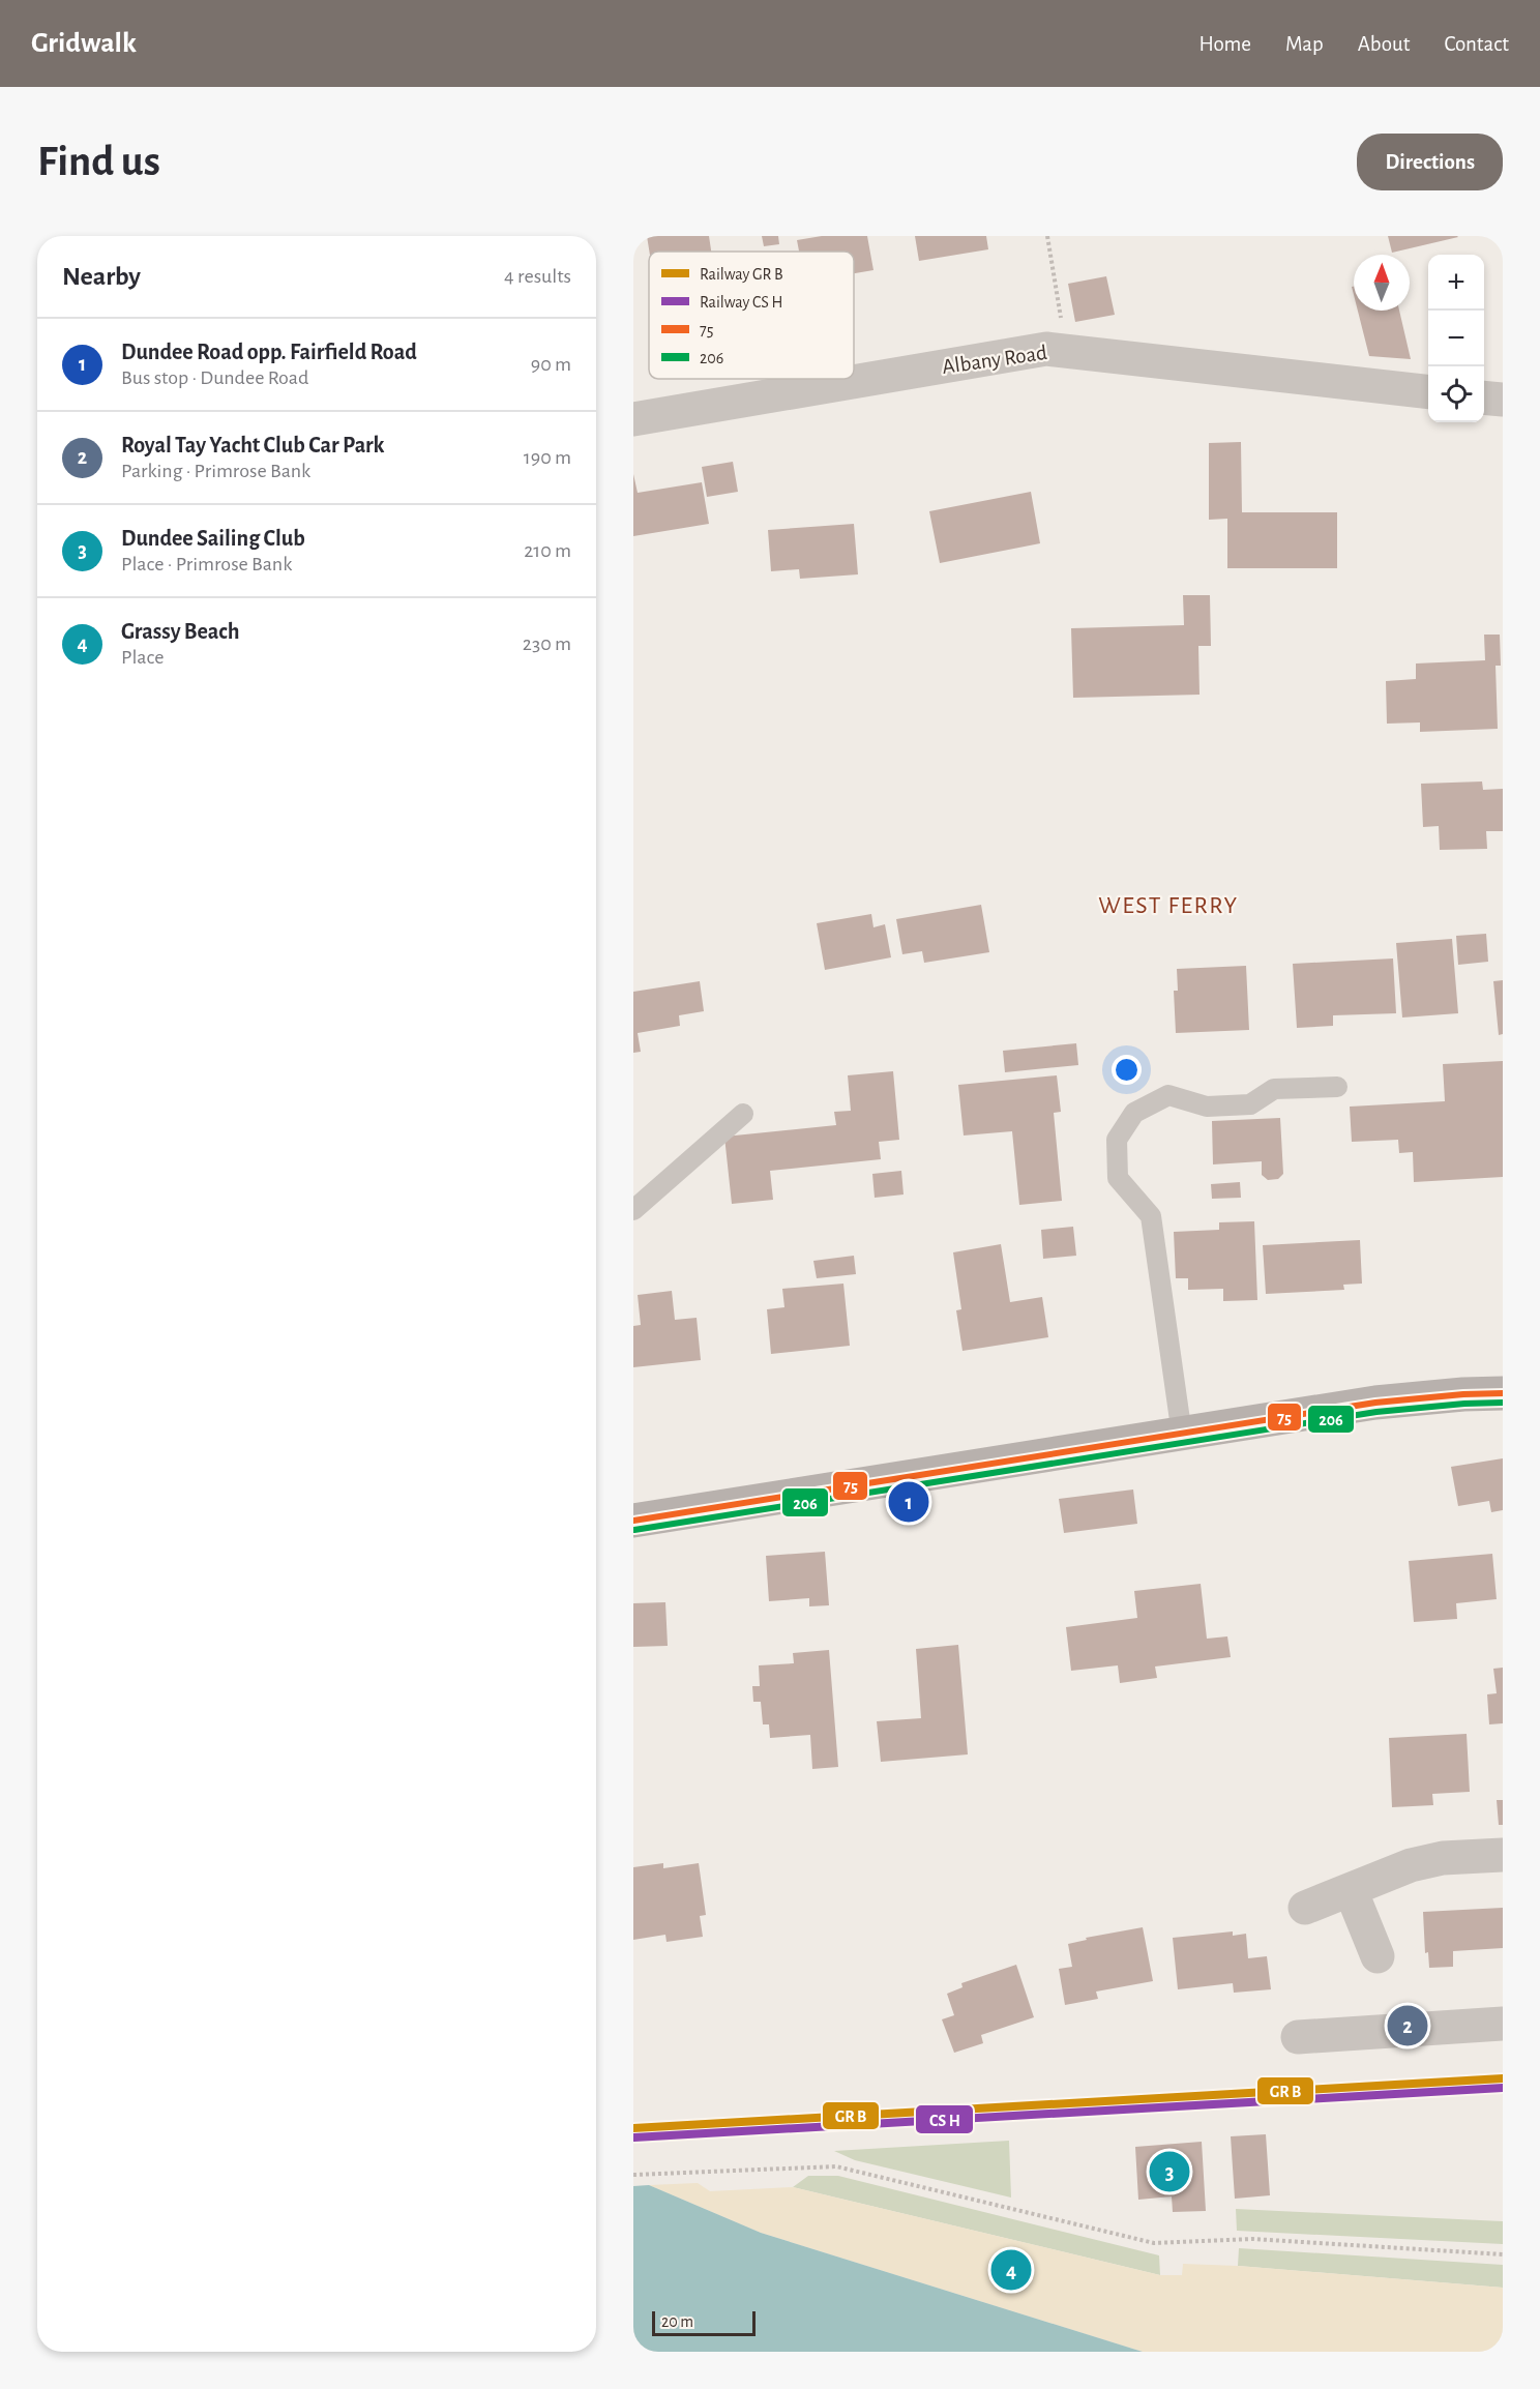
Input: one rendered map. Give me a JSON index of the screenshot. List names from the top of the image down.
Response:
{
  "streets": {
    "street": ["Albany Road"]
  },
  "districts": ["WEST FERRY"],
  "lines": ["transit line 75", "transit line 206"],
  "legend": [
    "Railway GR B",
    "Railway CS H",
    "75",
    "206"
  ],
  "scale_bar": "20 m",
  "north": "top",
  "page": {
    "header": "Gridwalk",
    "nav": [
      "Home",
      "Map",
      "About",
      "Contact"
    ],
    "buttons": "Directions",
    "title": "Find us",
    "heading": ["Nearby", "4 results"],
    "map_buttons": ["+", "−"],
    "list": [
      {
        "mark": "1",
        "name": "Dundee Road opp. Fairfield Road",
        "note": "Bus stop · Dundee Road",
        "value": "90 m"
      },
      {
        "mark": "2",
        "name": "Royal Tay Yacht Club Car Park",
        "note": "Parking · Primrose Bank",
        "value": "190 m"
      },
      {
        "mark": "3",
        "name": "Dundee Sailing Club",
        "note": "Place · Primrose Bank",
        "value": "210 m"
      },
      {
        "mark": "4",
        "name": "Grassy Beach",
        "note": "Place",
        "value": "230 m"
      }
    ],
    "pins": [
      "1",
      "2",
      "3",
      "4"
    ],
    "scale": "20 m"
  }
}
